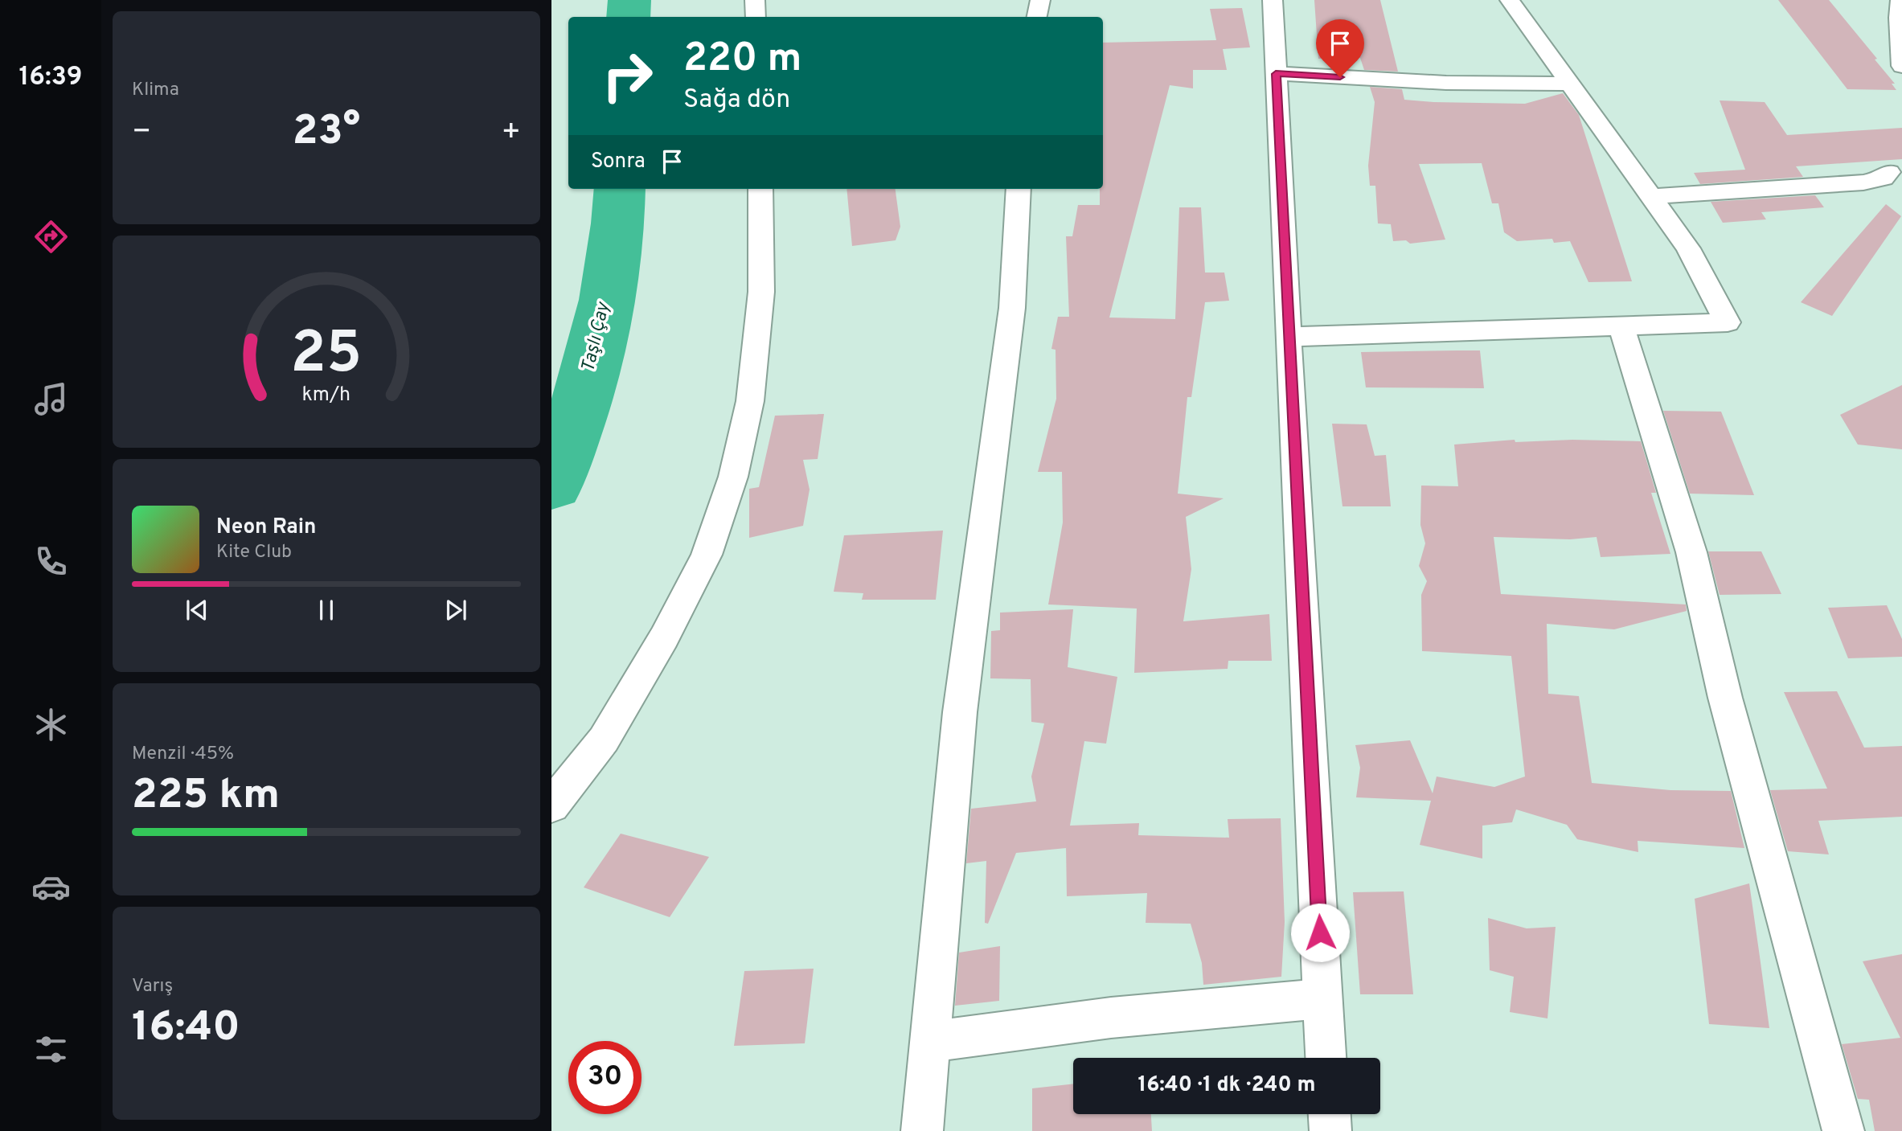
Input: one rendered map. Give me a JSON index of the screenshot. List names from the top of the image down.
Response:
{
  "water": ["Taşlı Çay"],
  "page": {
    "tabs": "16:39",
    "tile": [
      "Klima",
      ["Menzil · 45%", "225 km"],
      ["Varış", "16:40"]
    ],
    "turn": ["220 m", "Sağa dön"],
    "heat": ["−", "23°", "+"],
    "then": "Sonra",
    "song": ["Neon Rain", "Kite Club"],
    "limit": "30",
    "trip": "16:40 · 1 dk · 240 m",
    "gauge": ["25", "km/h"]
  }
}
